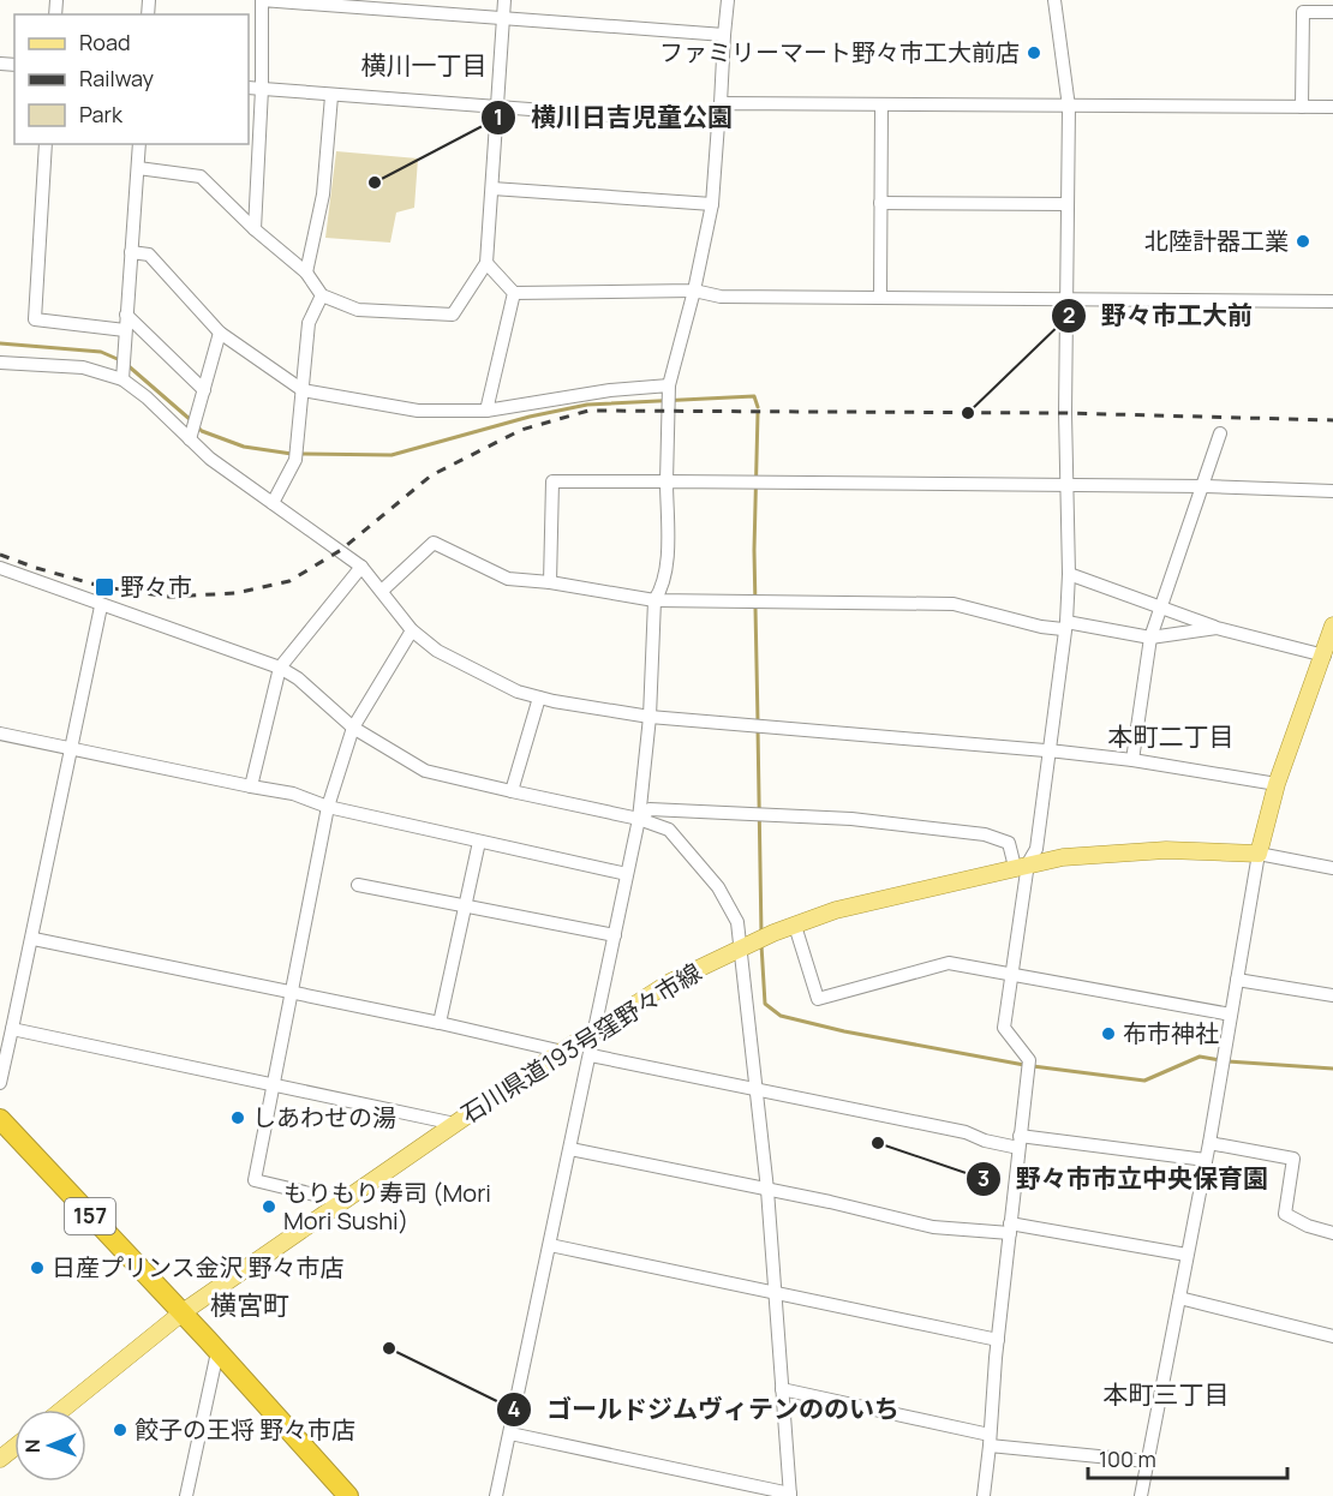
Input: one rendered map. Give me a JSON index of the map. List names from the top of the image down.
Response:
{
  "streets": {
    "highway": ["157"],
    "main road": ["石川県道193号窪野々市線"]
  },
  "crossings": [
    ["石川県道193号窪野々市線", "157"]
  ],
  "districts": [
    "横川一丁目",
    "本町二丁目",
    "横宮町",
    "本町三丁目"
  ],
  "places": {
    "other": [
      "ファミリーマート野々市工大前店",
      "横川日吉児童公園",
      "北陸計器工業",
      "野々市工大前",
      "布市神社",
      "しあわせの湯",
      "野々市市立中央保育園",
      "もりもり寿司 (Mori Mori Sushi)",
      "日産プリンス金沢 野々市店",
      "ゴールドジムヴィテンののいち",
      "餃子の王将 野々市店"
    ],
    "transit": ["野々市"]
  },
  "legend": ["Road", "Railway", "Park"],
  "scale_bar": "100 m",
  "north": "left"
}
